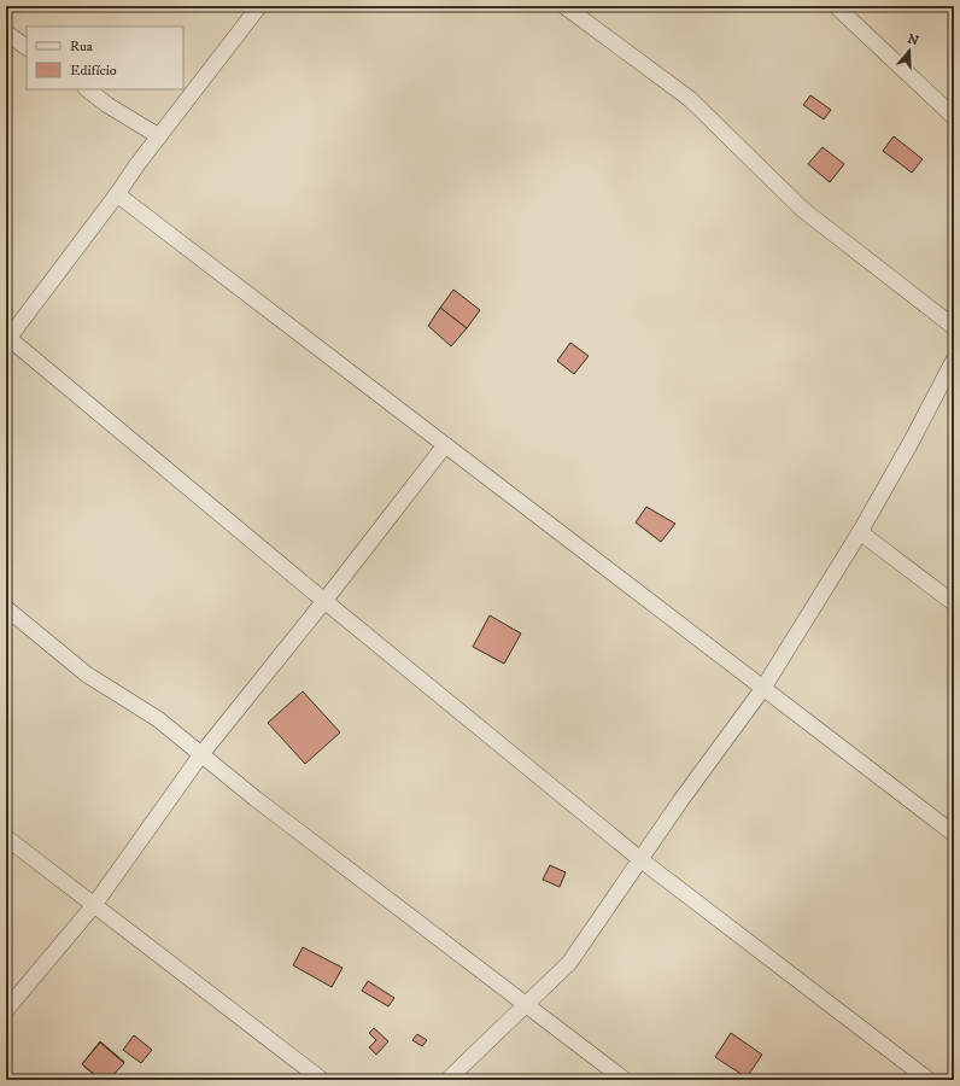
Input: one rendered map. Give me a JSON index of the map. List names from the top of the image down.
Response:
{
  "legend": ["Rua", "Edifício"],
  "north": "top"
}
